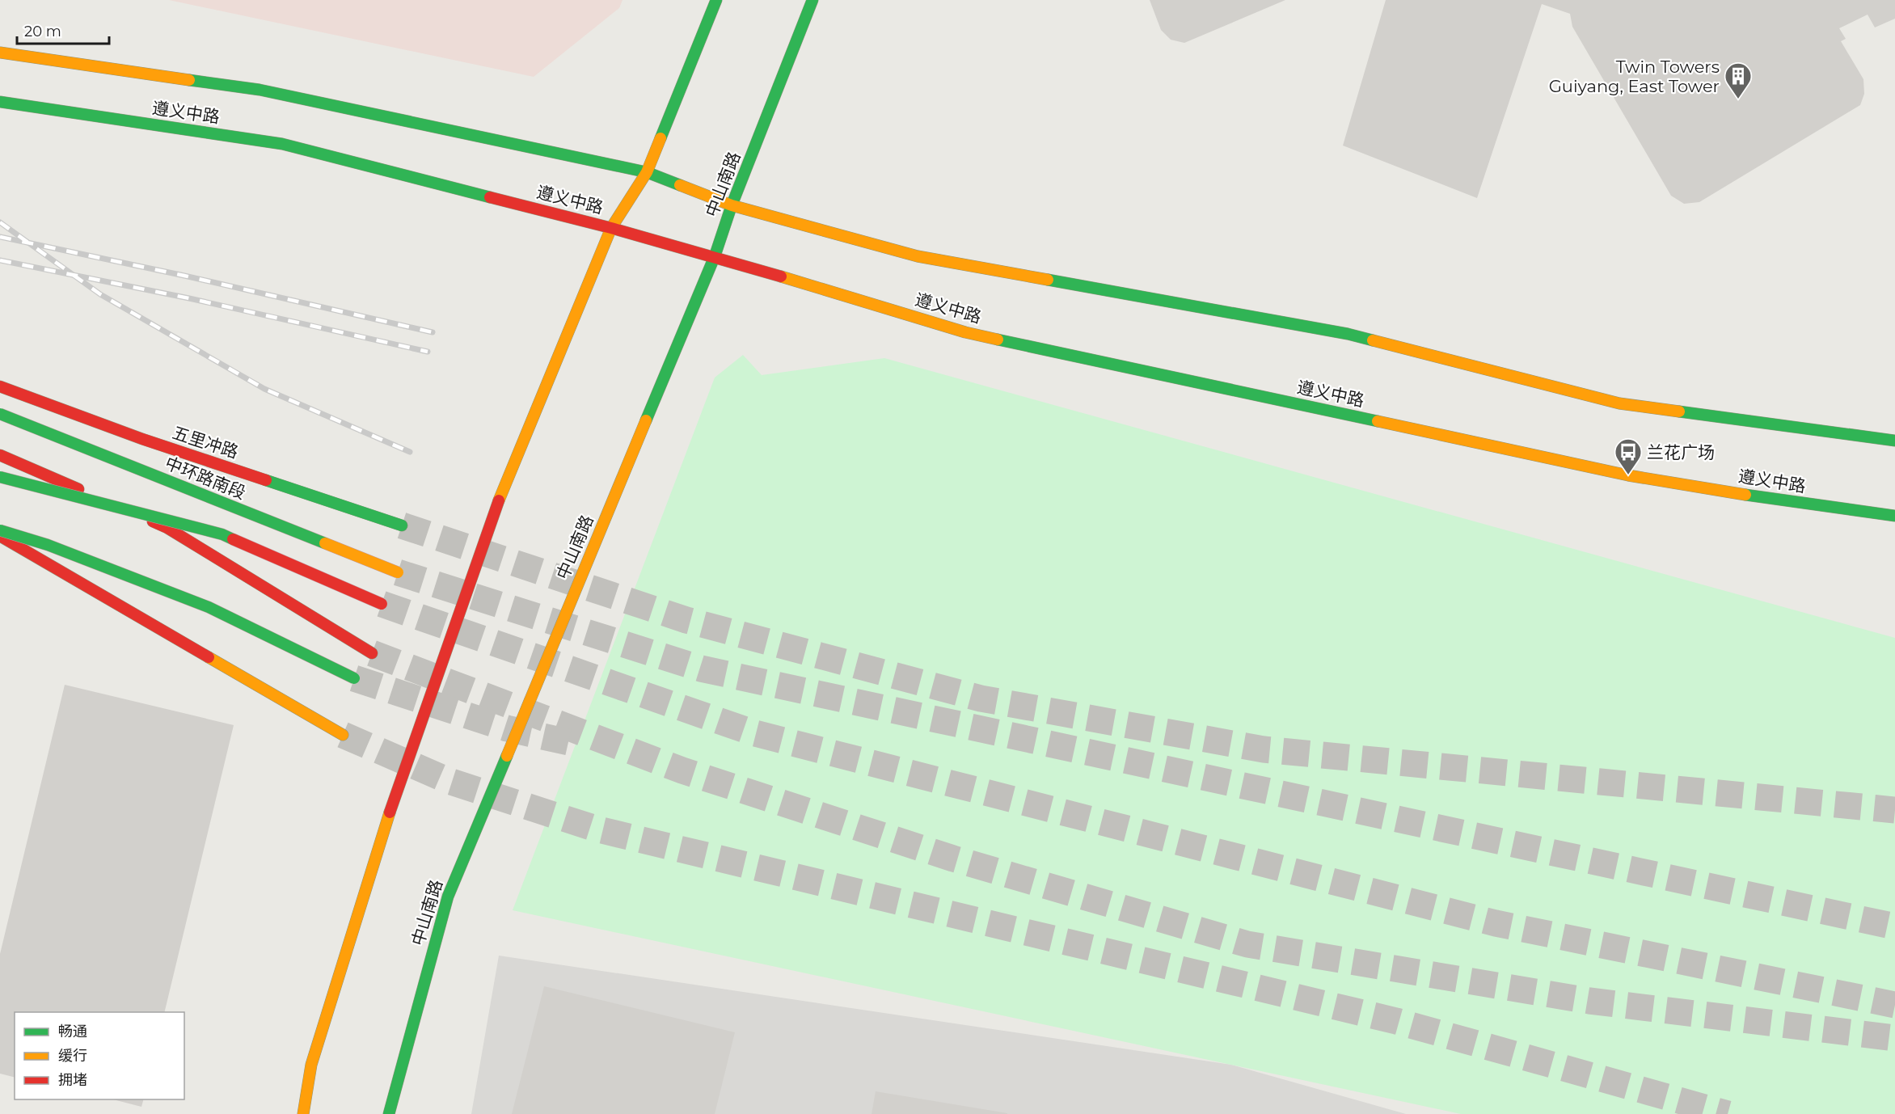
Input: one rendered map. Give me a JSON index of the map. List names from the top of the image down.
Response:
{
  "streets": {
    "main road": [
      "遵义中路",
      "中山南路",
      "五里冲路",
      "中环路南段"
    ]
  },
  "crossings": [
    ["遵义中路", "中山南路"]
  ],
  "places": {
    "building": ["Twin Towers Guiyang, East Tower"],
    "bus stop": ["兰花广场"]
  },
  "legend": ["畅通", "缓行", "拥堵"],
  "scale_bar": "20 m"
}
